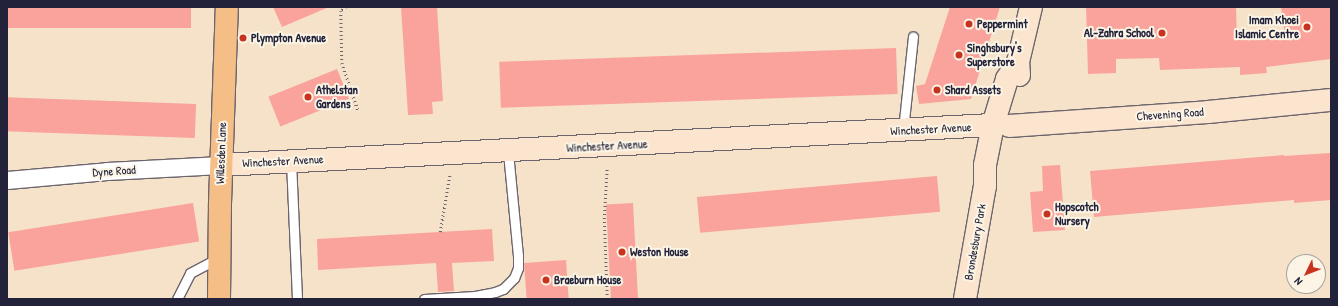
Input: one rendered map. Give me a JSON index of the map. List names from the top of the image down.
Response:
{
  "streets": {
    "main road": ["Willesden Lane"],
    "street": [
      "Chevening Road",
      "Winchester Avenue",
      "Dyne Road",
      "Brondesbury Park"
    ]
  },
  "crossings": [
    ["Chevening Road", "Winchester Avenue"],
    ["Chevening Road", "Brondesbury Park"],
    ["Winchester Avenue", "Willesden Lane"],
    ["Winchester Avenue", "Dyne Road"],
    ["Winchester Avenue", "Brondesbury Park"],
    ["Willesden Lane", "Dyne Road"]
  ],
  "places": [
    "Peppermint",
    "Imam Khoei Islamic Centre",
    "Al-Zahra School",
    "Plympton Avenue",
    "Singhsbury's Superstore",
    "Shard Assets",
    "Athelstan Gardens",
    "Hopscotch Nursery",
    "Weston House",
    "Braeburn House"
  ],
  "north": "bottom left"
}
